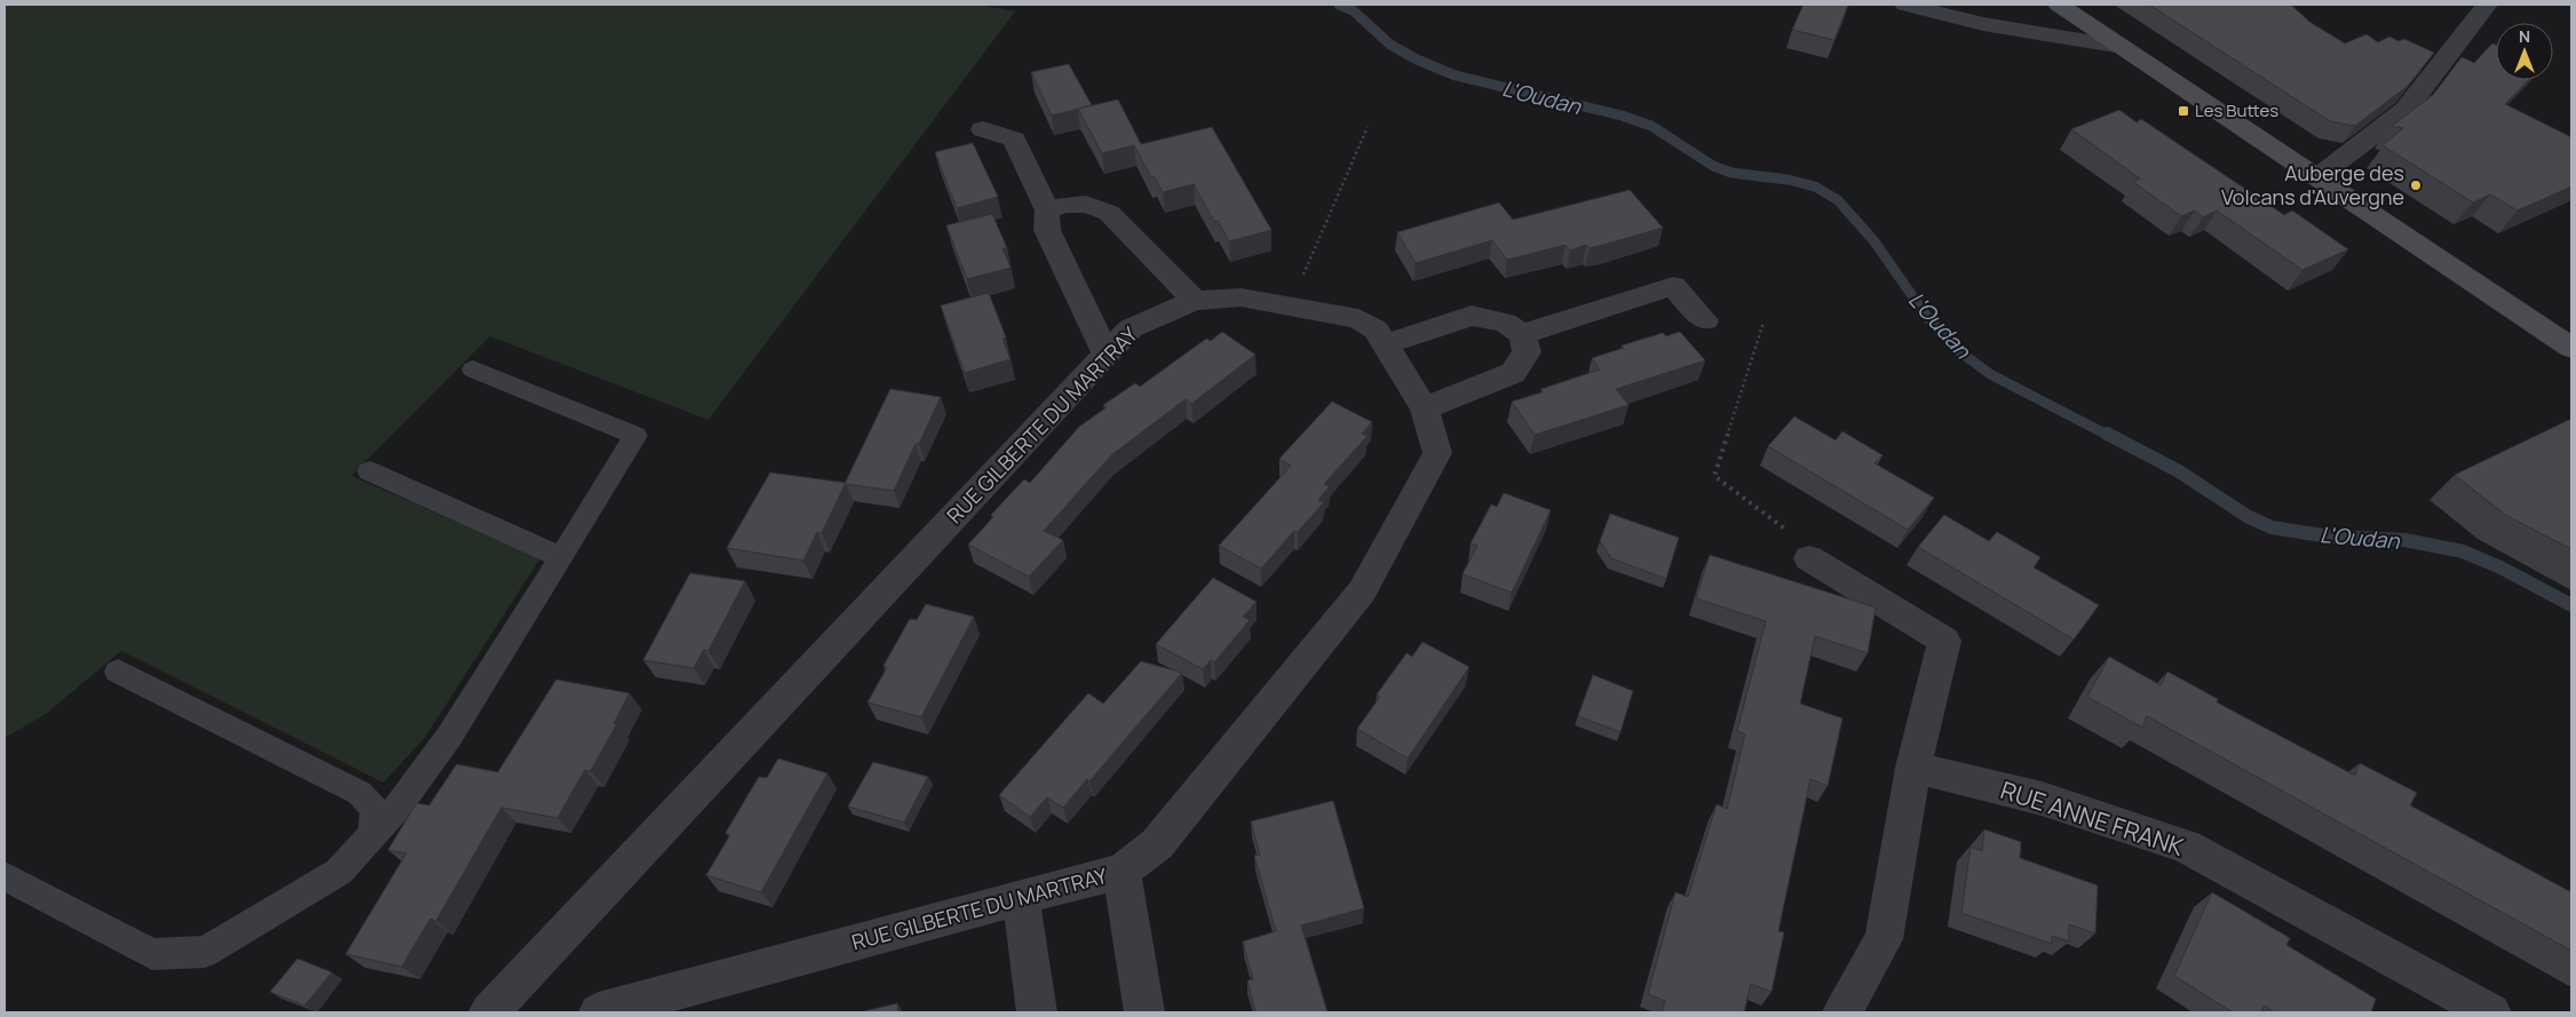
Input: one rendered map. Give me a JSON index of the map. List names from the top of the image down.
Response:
{
  "streets": {
    "street": ["RUE GILBERTE DU MARTRAY", "RUE ANNE FRANK"]
  },
  "water": ["L'Oudan"],
  "places": {
    "transit": ["Les Buttes"],
    "other": ["Auberge des Volcans d'Auvergne"]
  },
  "north": "top"
}
